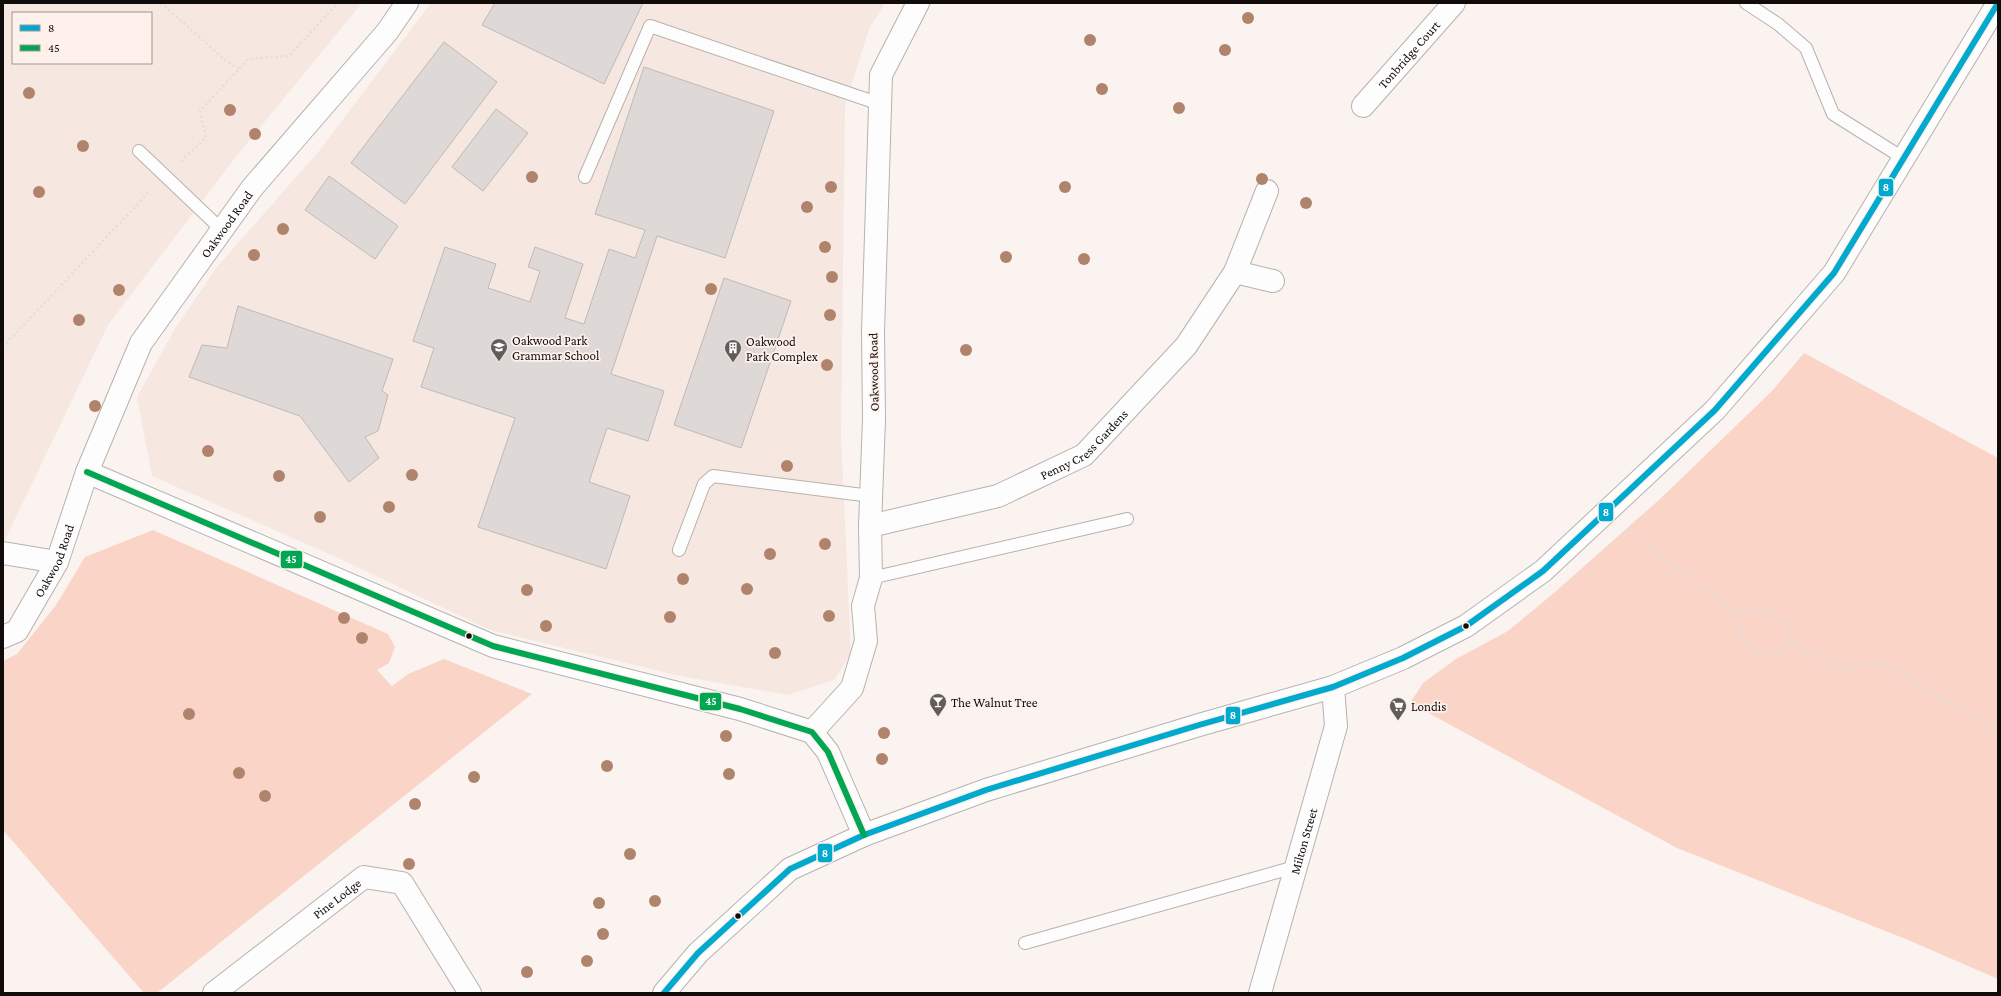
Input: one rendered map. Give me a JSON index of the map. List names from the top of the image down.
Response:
{
  "streets": {
    "street": [
      "Tonbridge Court",
      "Oakwood Road",
      "Penny Cress Gardens",
      "Milton Street",
      "Pine Lodge"
    ]
  },
  "crossings": [
    ["Oakwood Road", "Penny Cress Gardens"]
  ],
  "places": {
    "school or university": ["Oakwood Park Grammar School"],
    "building": ["Oakwood Park Complex"],
    "bar": ["The Walnut Tree"],
    "supermarket": ["Londis"]
  },
  "lines": ["transit line 8", "transit line 45"],
  "legend": ["8", "45"]
}
